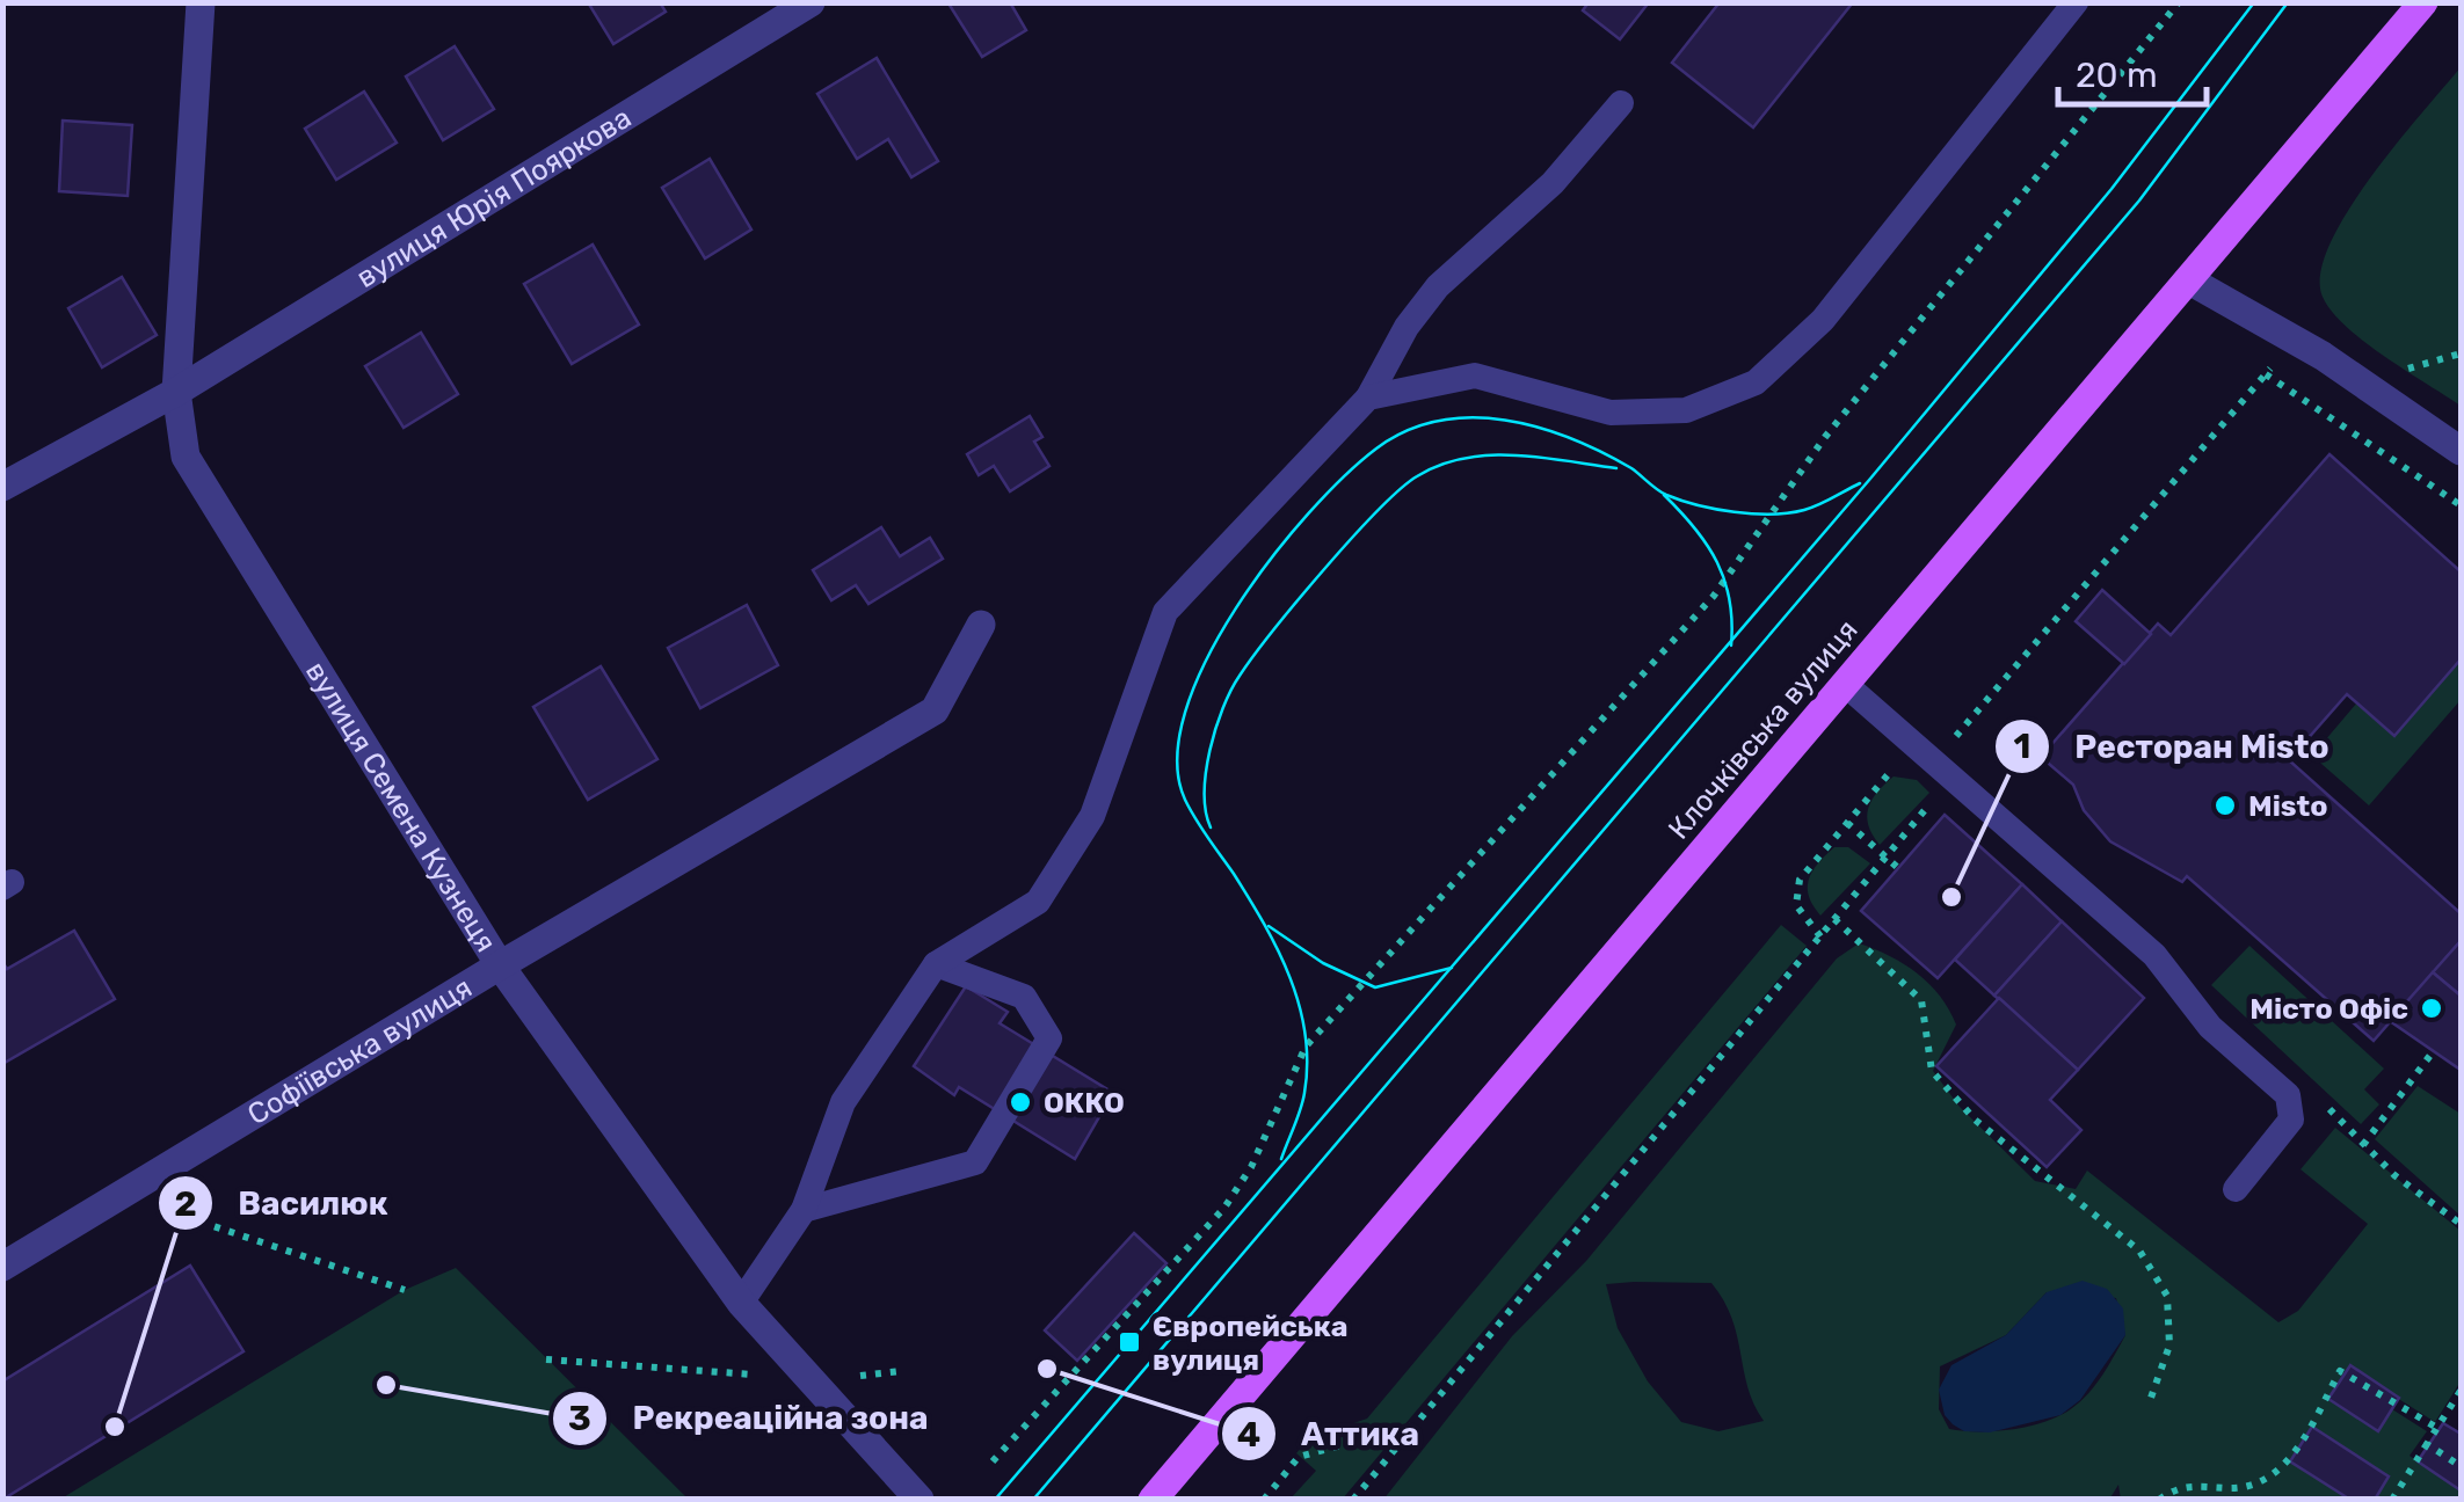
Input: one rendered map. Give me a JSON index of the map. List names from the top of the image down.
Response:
{
  "streets": {
    "main road": ["Клочківська вулиця"],
    "street": ["вулиця Юрія Пояркова", "вулиця Семена Кузнеця", "Софіївська вулиця"]
  },
  "crossings": [
    ["вулиця Юрія Пояркова", "вулиця Семена Кузнеця"],
    ["вулиця Семена Кузнеця", "Софіївська вулиця"]
  ],
  "places": {
    "other": [
      "Misto",
      "Ресторан Misto",
      "Місто Офіс",
      "ОККО",
      "Аттика",
      "Рекреаційна зона",
      "Василюк"
    ],
    "transit": ["Європейська вулиця"]
  },
  "scale_bar": "20 m"
}
